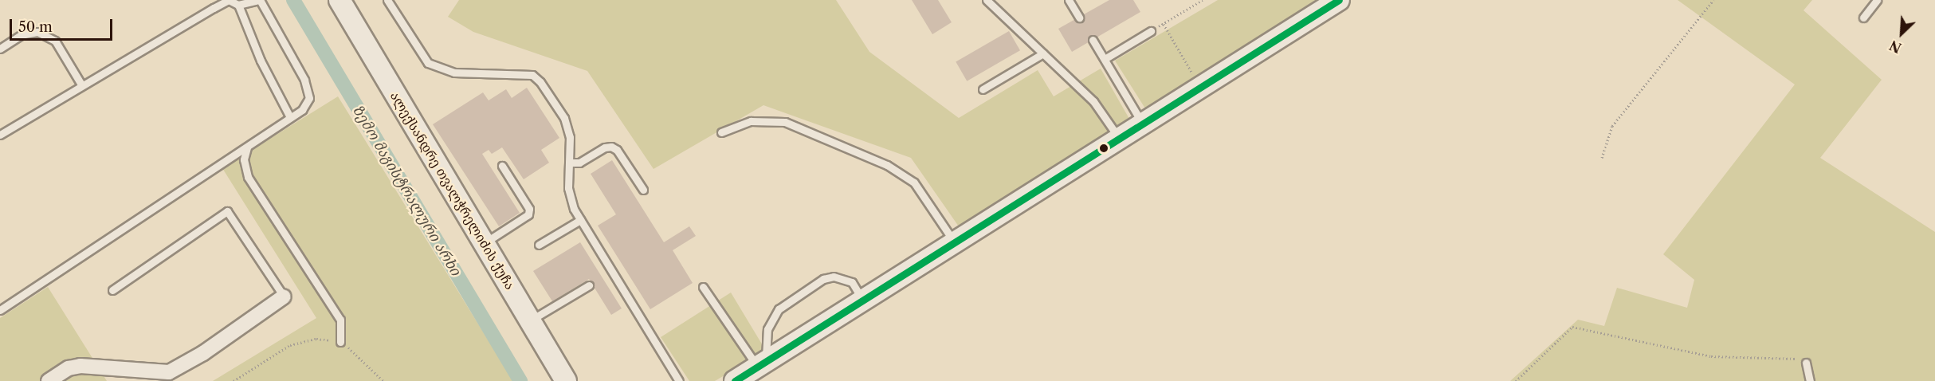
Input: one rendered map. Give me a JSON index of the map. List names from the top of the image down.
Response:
{
  "streets": {
    "street": ["ალექსანდრე თვალჭრელიძის ქუჩა"]
  },
  "water": ["ზემო მაგისტრალური არხი"],
  "scale_bar": "50 m",
  "north": "bottom left"
}
